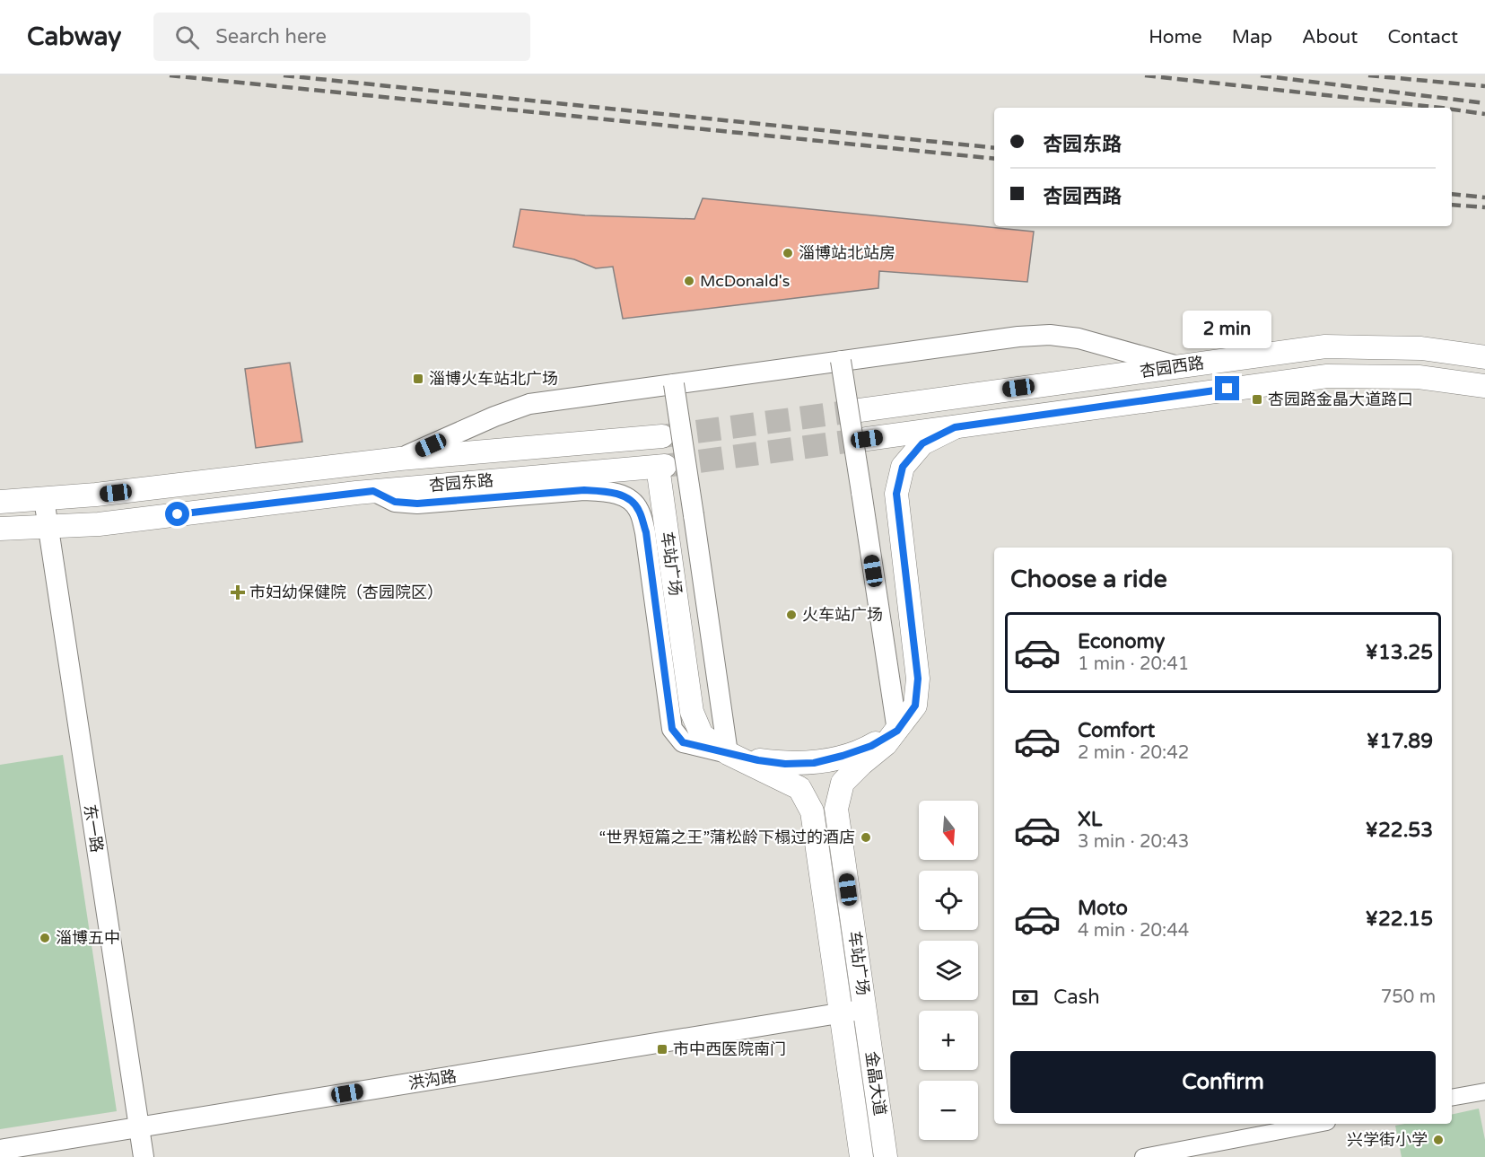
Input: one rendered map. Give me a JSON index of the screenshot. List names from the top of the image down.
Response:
{
  "streets": {
    "main road": [
      "杏园西路",
      "杏园东路",
      "车站广场",
      "金晶大道"
    ],
    "street": ["东一路", "洪沟路"]
  },
  "crossings": [
    ["杏园西路", "车站广场"],
    ["杏园东路", "车站广场"],
    ["杏园东路", "东一路"],
    ["车站广场", "洪沟路"],
    ["车站广场", "金晶大道"],
    ["东一路", "洪沟路"],
    ["洪沟路", "金晶大道"]
  ],
  "places": {
    "other": [
      "淄博站北站房",
      "McDonald's",
      "火车站广场",
      "“世界短篇之王”蒲松龄下榻过的酒店",
      "淄博五中",
      "兴学街小学"
    ],
    "transit": ["淄博火车站北广场", "杏园路金晶大道路口", "市中西医院南门"],
    "health": ["市妇幼保健院（杏园院区）"]
  },
  "north": "bottom",
  "page": {
    "header": "Cabway",
    "search": "Search here",
    "nav": [
      "Home",
      "Map",
      "About",
      "Contact"
    ],
    "banner": ["杏园东路", "杏园西路"],
    "bubble": "2 min",
    "heading": "Choose a ride",
    "list": [
      {
        "name": "Economy",
        "note": "1 min · 20:41",
        "value": "¥13.25"
      },
      {
        "name": "Comfort",
        "note": "2 min · 20:42",
        "value": "¥17.89"
      },
      {
        "name": "XL",
        "note": "3 min · 20:43",
        "value": "¥22.53"
      },
      {
        "name": "Moto",
        "note": "4 min · 20:44",
        "value": "¥22.15"
      }
    ],
    "map_buttons": ["+", "−"],
    "pay": ["Cash", "750 m"],
    "buttons": "Confirm"
  }
}
